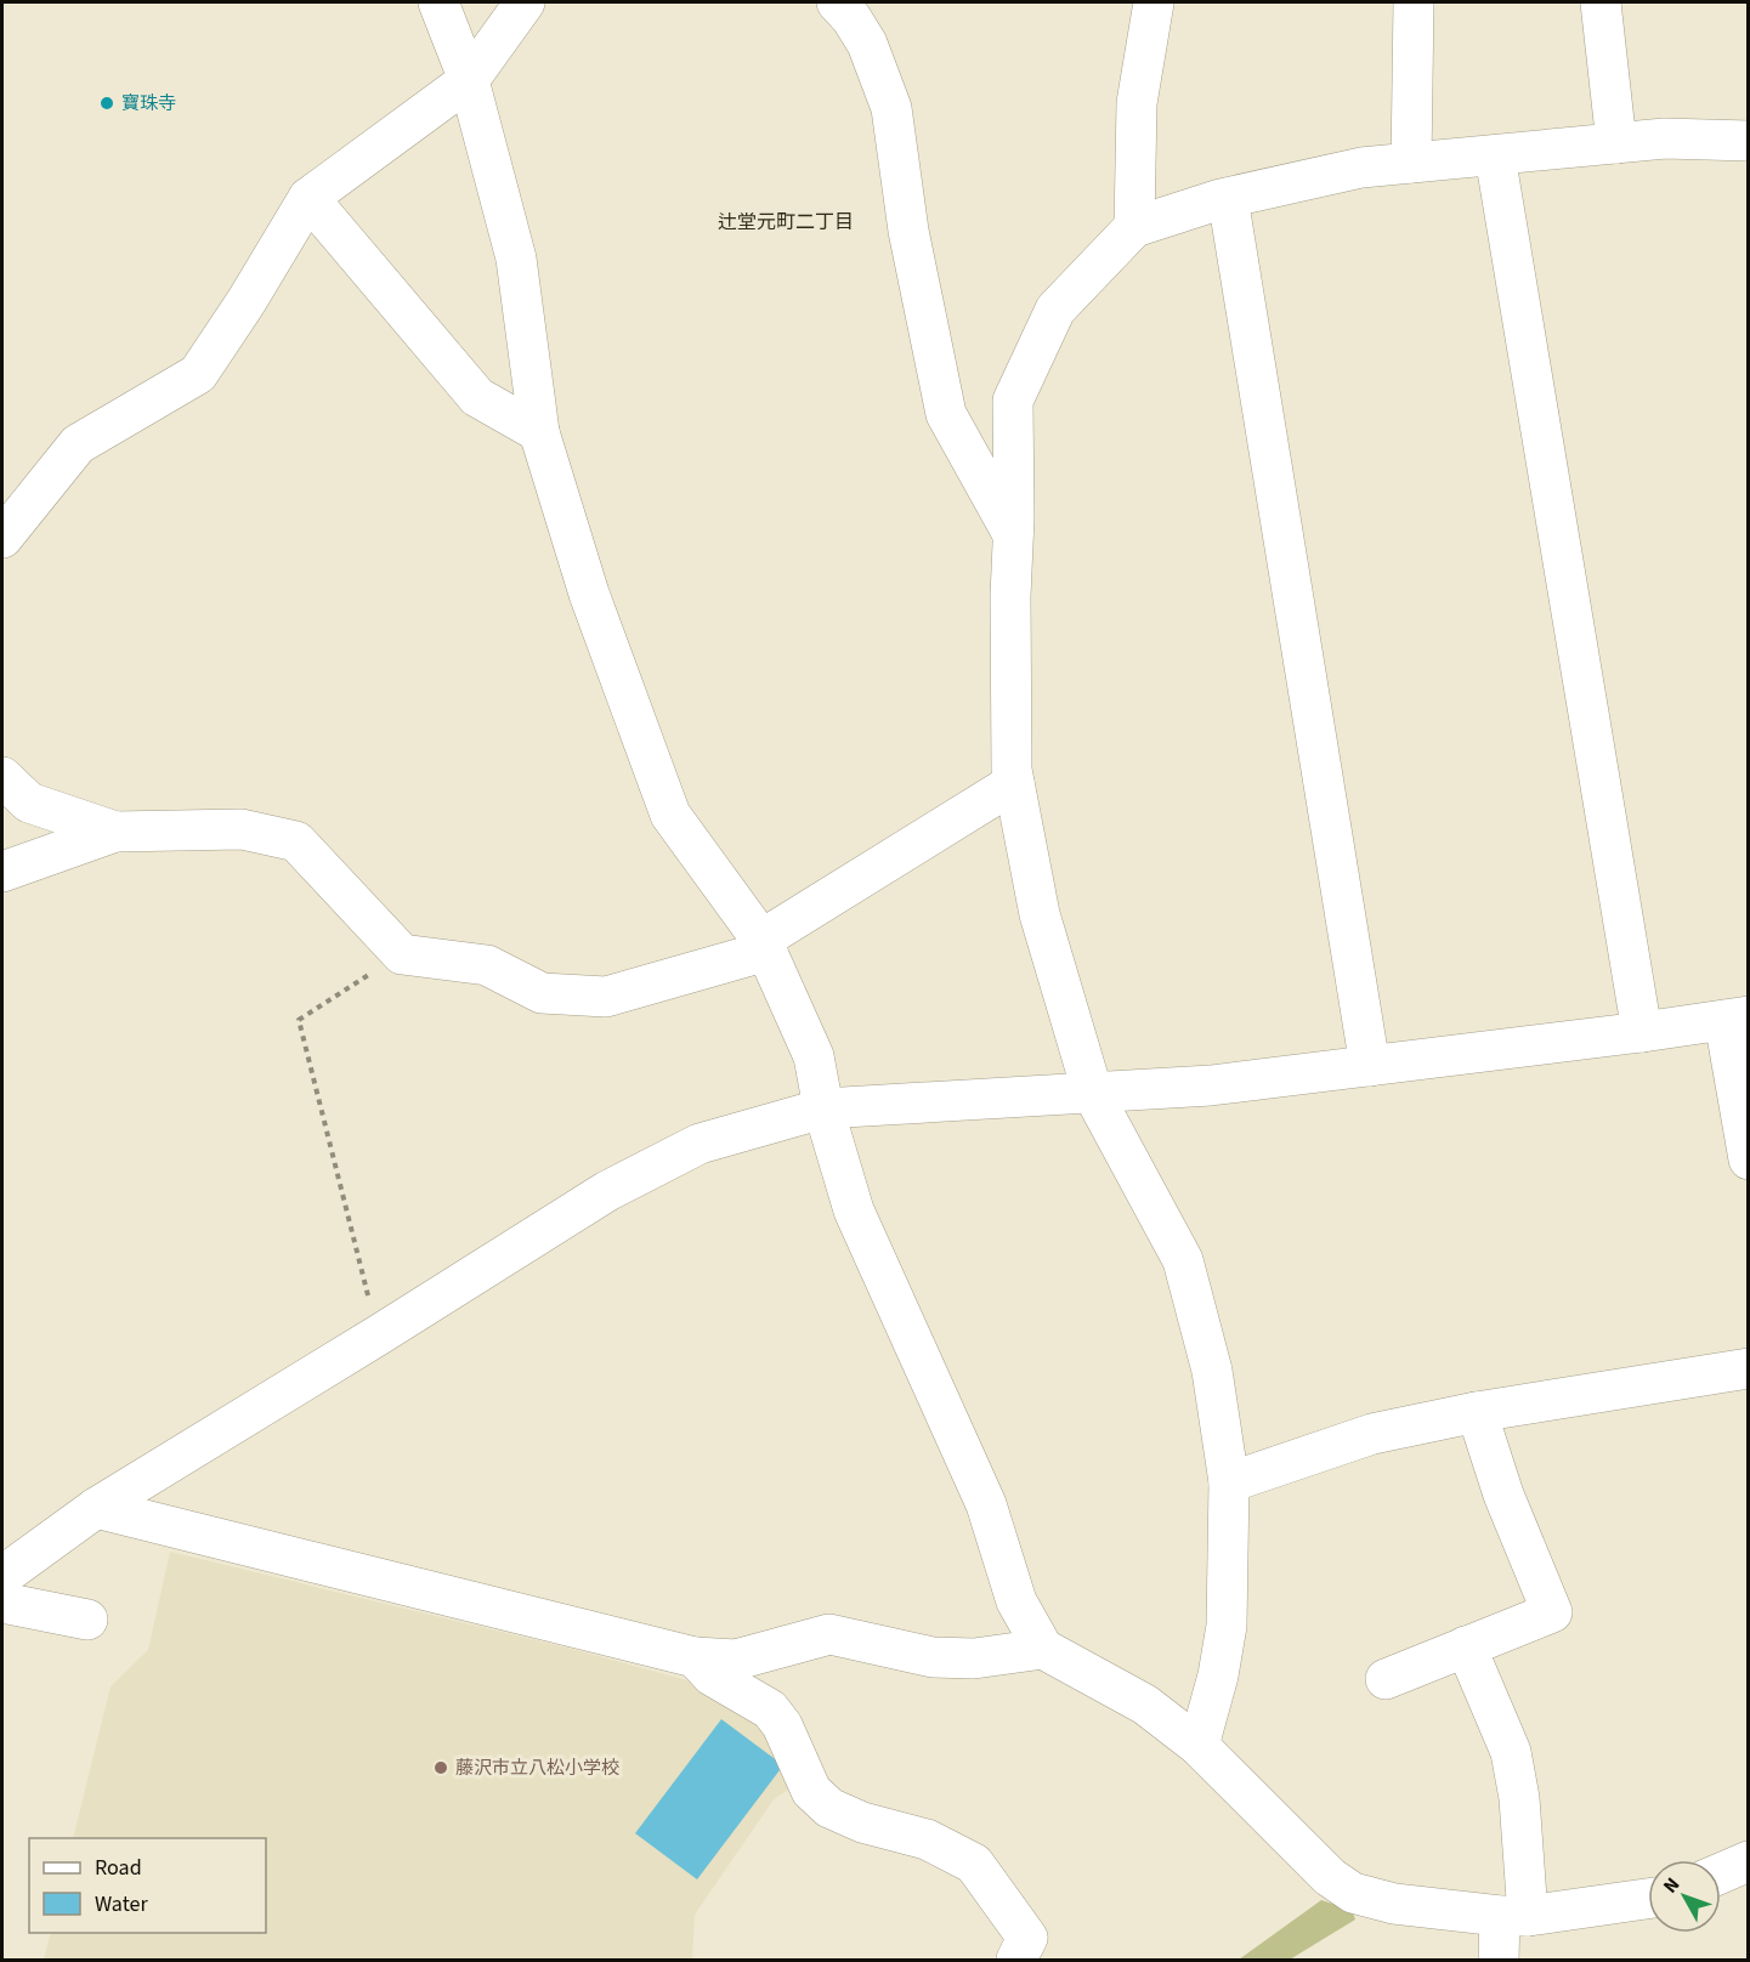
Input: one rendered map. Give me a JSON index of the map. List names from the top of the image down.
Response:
{
  "districts": ["辻堂元町二丁目"],
  "places": ["寶珠寺", "藤沢市立八松小学校"],
  "legend": ["Road", "Water"],
  "north": "top left"
}
